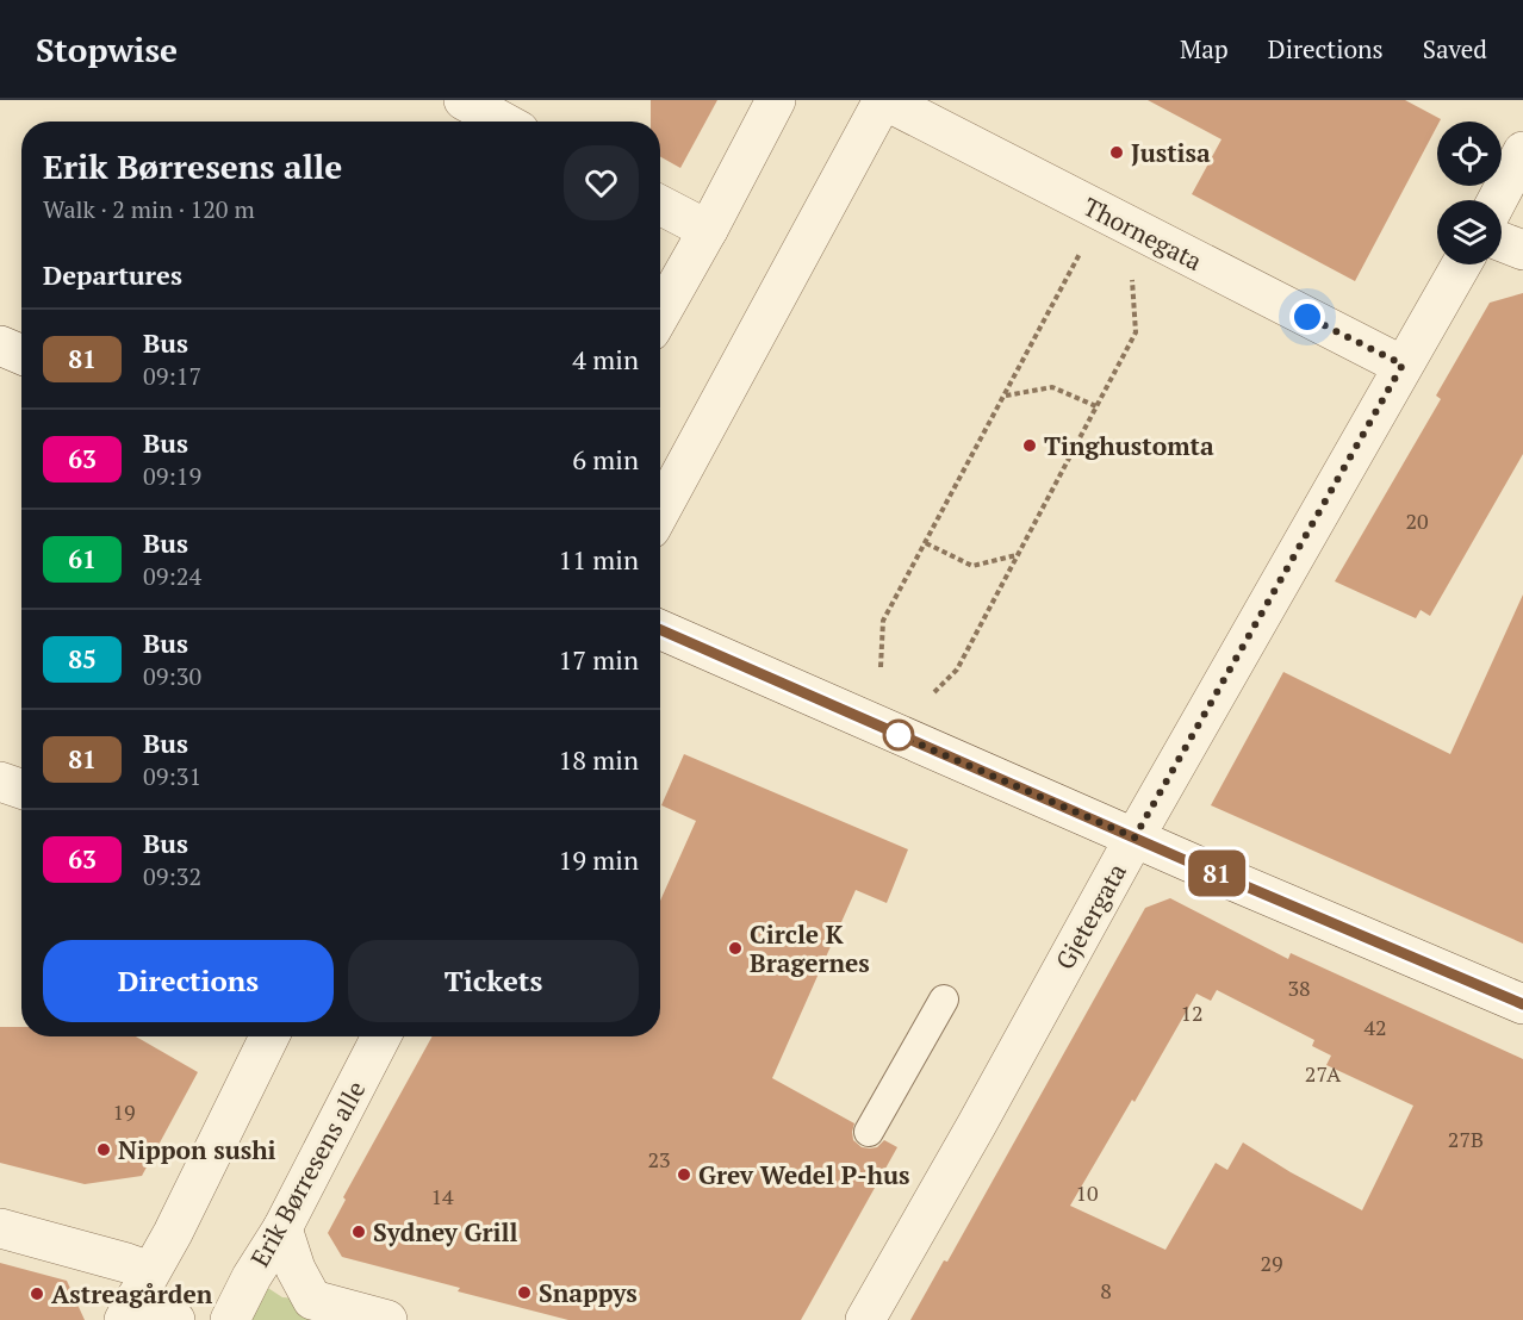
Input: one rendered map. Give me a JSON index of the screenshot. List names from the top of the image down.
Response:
{
  "streets": {
    "street": ["Thornegata", "Gjetergata", "Erik Børresens alle"]
  },
  "crossings": [
    ["Thornegata", "Gjetergata"]
  ],
  "places": [
    "Justisa",
    "Tinghustomta",
    "Circle K Bragernes",
    "Nippon sushi",
    "Grev Wedel P-hus",
    "Sydney Grill",
    "Snappys",
    "Astreagården"
  ],
  "lines": ["bus line 81"],
  "house_numbers": [
    "20",
    "38",
    "12",
    "42",
    "27A",
    "19",
    "27B",
    "23",
    "10",
    "14",
    "29",
    "8"
  ],
  "page": {
    "header": "Stopwise",
    "nav": ["Map", "Directions", "Saved"],
    "on_map": "81",
    "heading": [
      ["Erik Børresens alle", "Walk · 2 min · 120 m"],
      "Departures"
    ],
    "list": [
      {
        "mark": "81",
        "name": "Bus",
        "note": "09:17",
        "value": "4 min"
      },
      {
        "mark": "63",
        "name": "Bus",
        "note": "09:19",
        "value": "6 min"
      },
      {
        "mark": "61",
        "name": "Bus",
        "note": "09:24",
        "value": "11 min"
      },
      {
        "mark": "85",
        "name": "Bus",
        "note": "09:30",
        "value": "17 min"
      },
      {
        "mark": "81",
        "name": "Bus",
        "note": "09:31",
        "value": "18 min"
      },
      {
        "mark": "63",
        "name": "Bus",
        "note": "09:32",
        "value": "19 min"
      }
    ],
    "buttons": ["Directions", "Tickets"]
  }
}
